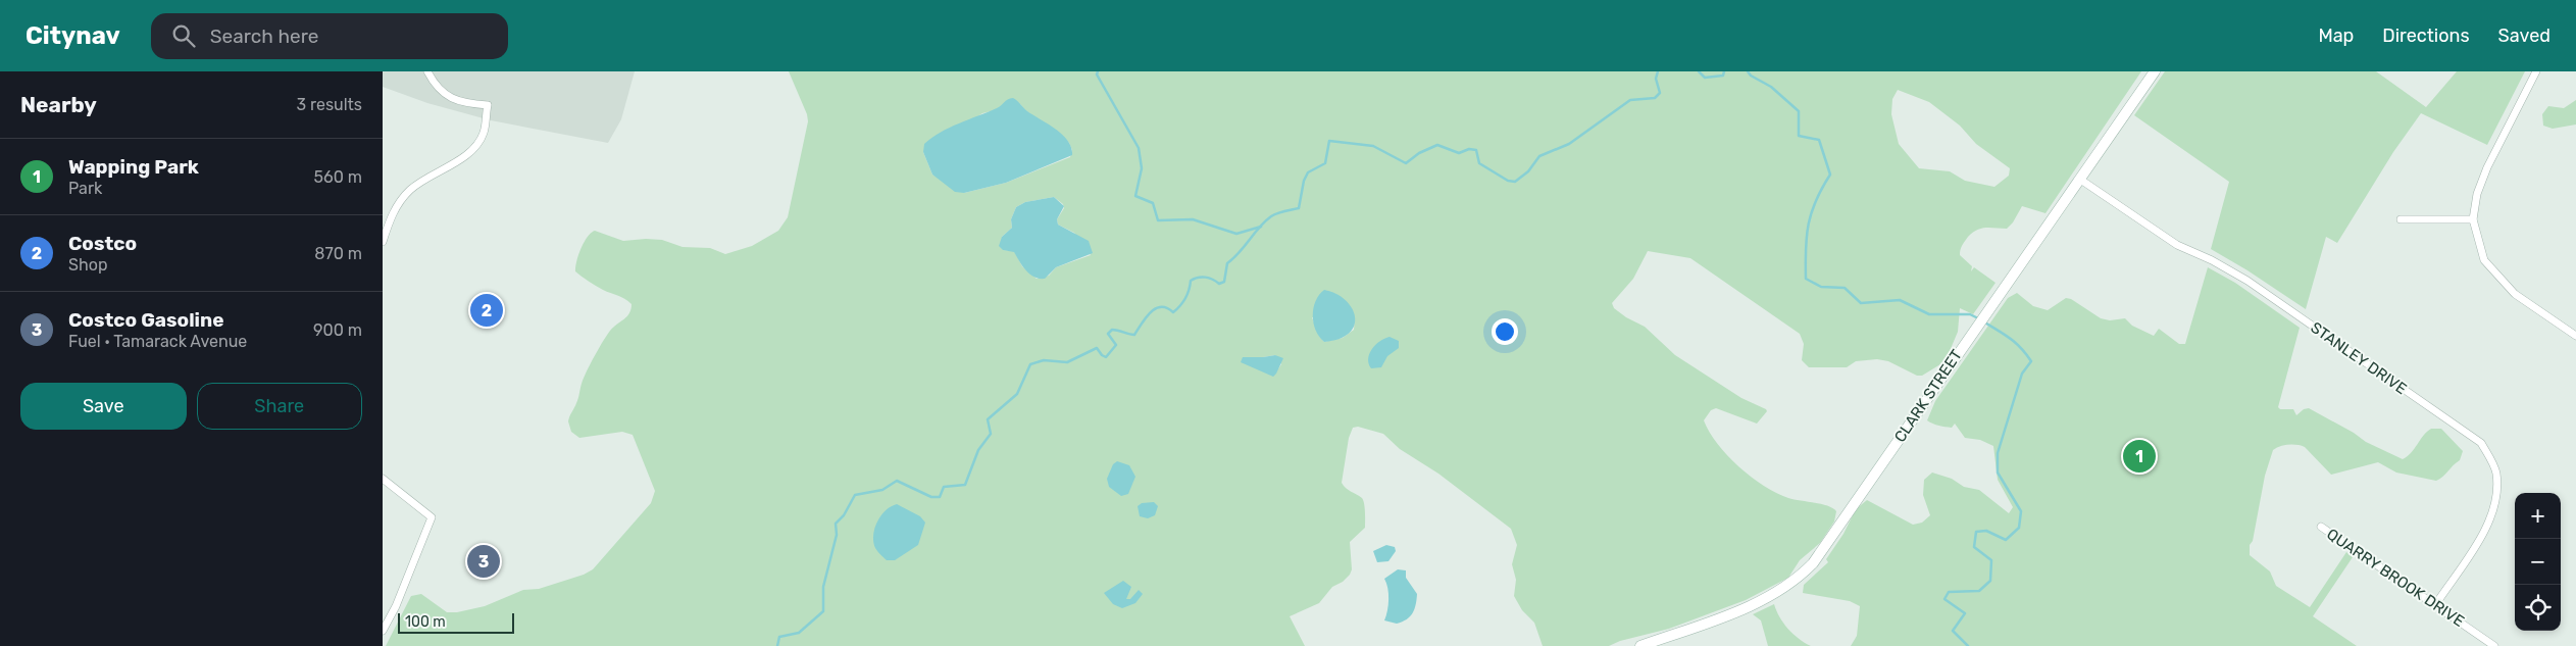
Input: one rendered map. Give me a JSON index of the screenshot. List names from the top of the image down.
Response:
{
  "streets": {
    "main road": ["CLARK STREET"],
    "street": ["STANLEY DRIVE", "QUARRY BROOK DRIVE"]
  },
  "crossings": [
    ["STANLEY DRIVE", "CLARK STREET"],
    ["STANLEY DRIVE", "QUARRY BROOK DRIVE"]
  ],
  "scale_bar": "100 m",
  "page": {
    "header": "Citynav",
    "search": "Search here",
    "nav": ["Map", "Directions", "Saved"],
    "heading": ["Nearby", "3 results"],
    "list": [
      {
        "mark": "1",
        "name": "Wapping Park",
        "note": "Park",
        "value": "560 m"
      },
      {
        "mark": "2",
        "name": "Costco",
        "note": "Shop",
        "value": "870 m"
      },
      {
        "mark": "3",
        "name": "Costco Gasoline",
        "note": "Fuel · Tamarack Avenue",
        "value": "900 m"
      }
    ],
    "pins": ["2", "1", "3"],
    "buttons": ["Save", "Share"],
    "map_buttons": ["+", "−"],
    "scale": "100 m"
  }
}
